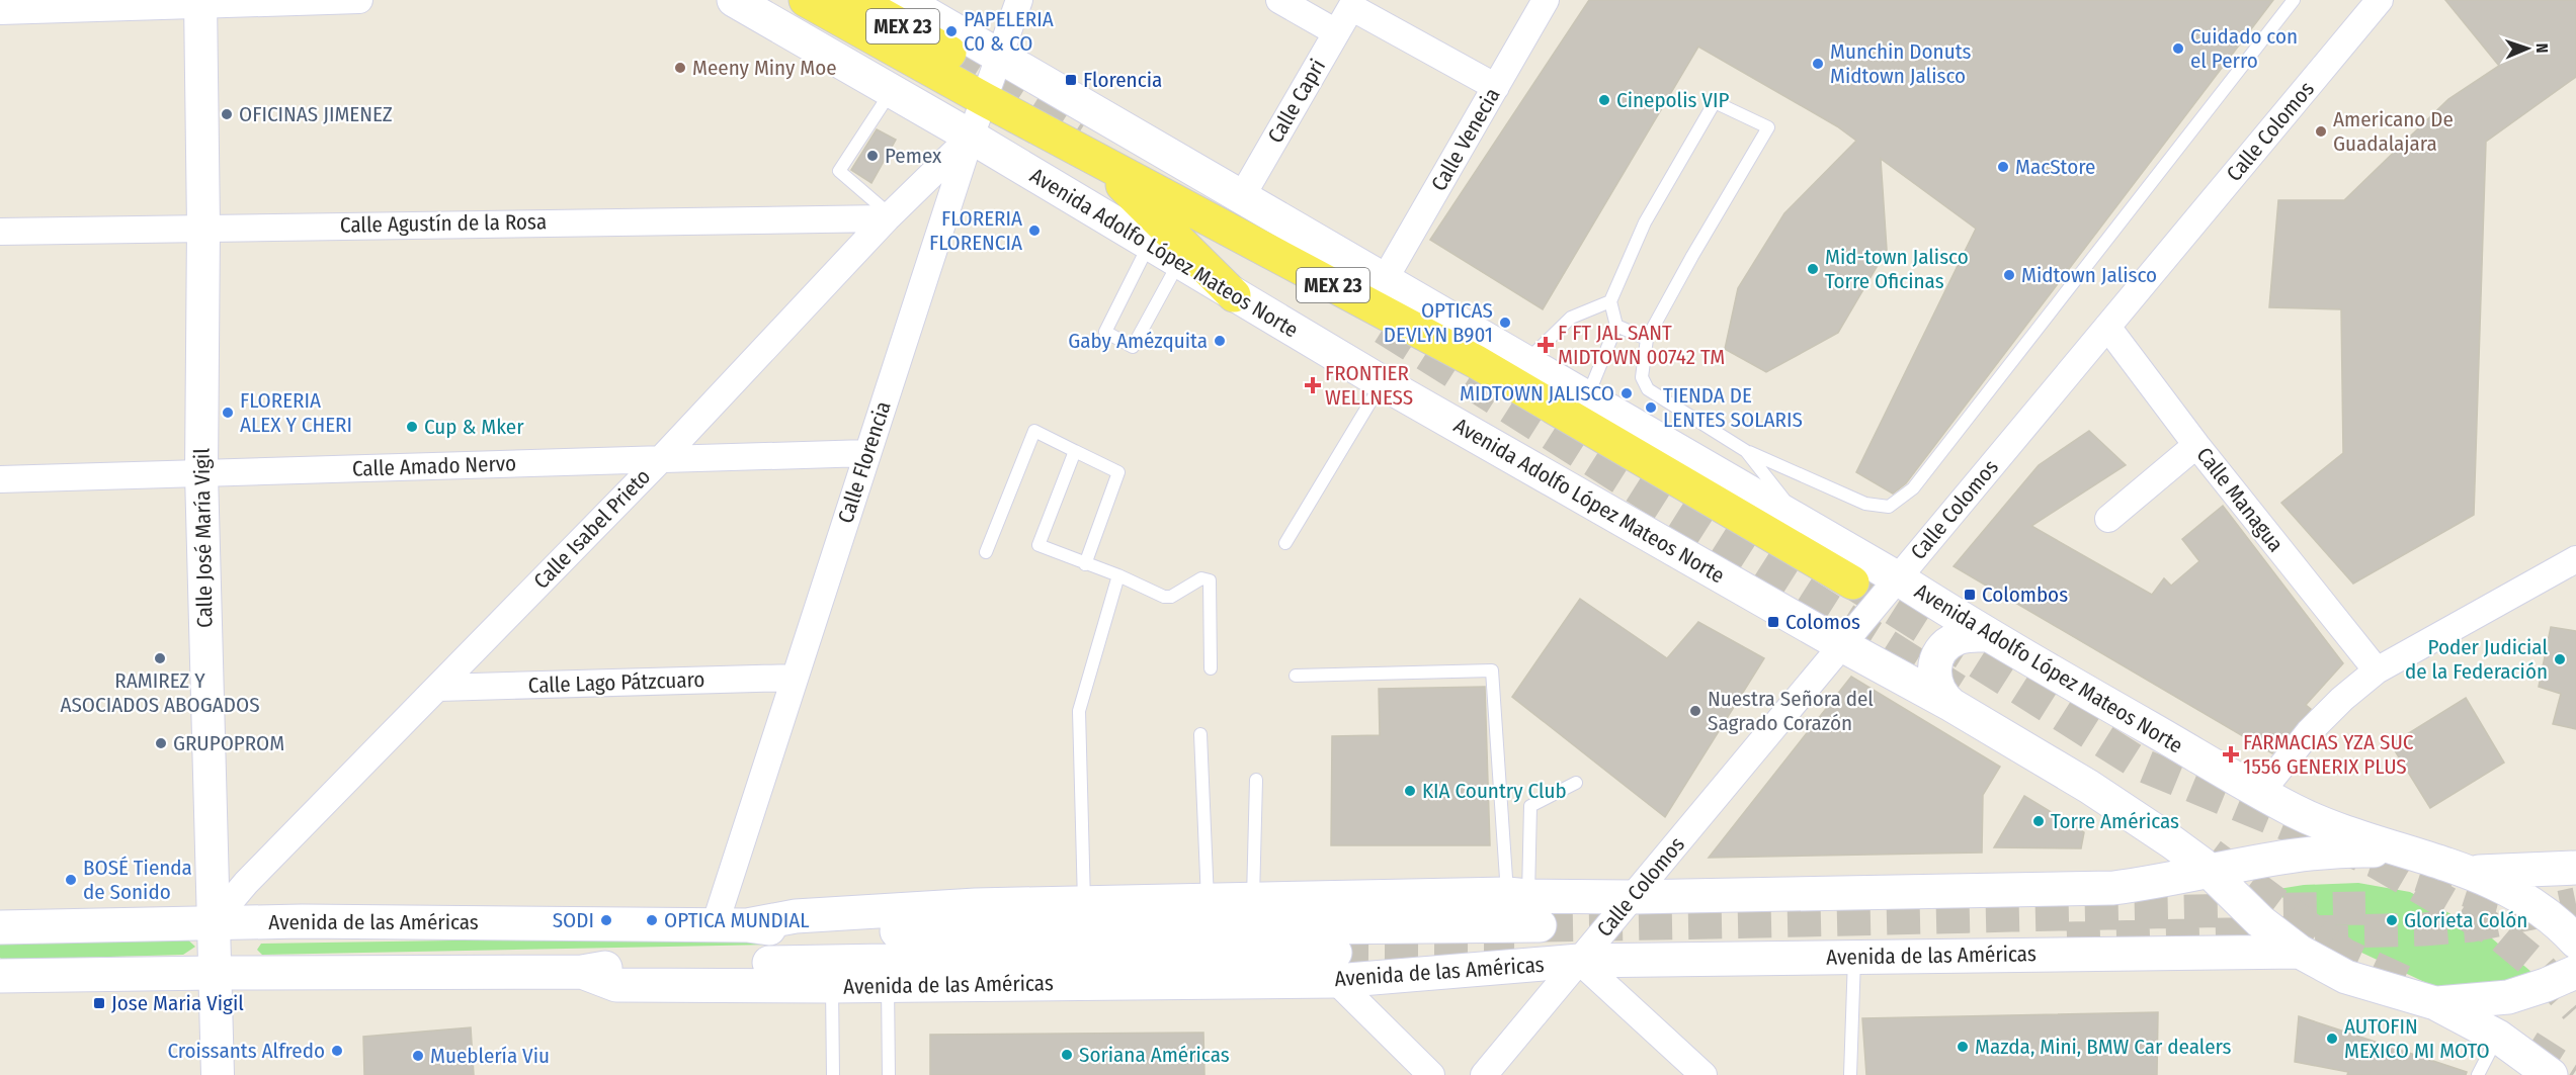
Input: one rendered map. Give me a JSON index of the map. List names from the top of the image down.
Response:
{
  "streets": {
    "main road": ["MEX 23", "Avenida Adolfo López Mateos Norte", "Avenida de las Américas"],
    "street": [
      "Calle Capri",
      "Calle Colomos",
      "Calle Venecia",
      "Calle Agustín de la Rosa",
      "Calle Florencia",
      "Calle Amado Nervo",
      "Calle Managua",
      "Calle Isabel Prieto",
      "Calle José María Vigil",
      "Calle Lago Pátzcuaro"
    ]
  },
  "crossings": [
    ["Calle Capri", "Calle Venecia"],
    ["Calle Capri", "Avenida Adolfo López Mateos Norte"],
    ["Calle Colomos", "Avenida Adolfo López Mateos Norte"],
    ["Calle Colomos", "Calle Managua"],
    ["Calle Colomos", "Avenida de las Américas"],
    ["Calle Venecia", "Avenida Adolfo López Mateos Norte"],
    ["Calle Agustín de la Rosa", "Calle Isabel Prieto"],
    ["Calle Agustín de la Rosa", "Calle José María Vigil"],
    ["Avenida Adolfo López Mateos Norte", "Calle Florencia"],
    ["Avenida Adolfo López Mateos Norte", "Calle Isabel Prieto"],
    ["Avenida Adolfo López Mateos Norte", "Avenida de las Américas"],
    ["Calle Florencia", "Calle Amado Nervo"],
    ["Calle Florencia", "Calle Isabel Prieto"],
    ["Calle Florencia", "Calle Lago Pátzcuaro"],
    ["Calle Florencia", "Avenida de las Américas"],
    ["Calle Amado Nervo", "Calle Isabel Prieto"],
    ["Calle Amado Nervo", "Calle José María Vigil"],
    ["Calle Isabel Prieto", "Calle José María Vigil"],
    ["Calle Isabel Prieto", "Calle Lago Pátzcuaro"],
    ["Calle Isabel Prieto", "Avenida de las Américas"],
    ["Calle José María Vigil", "Avenida de las Américas"]
  ],
  "places": {
    "other": [
      "PAPELERIA C0 & CO",
      "Cuidado con el Perro",
      "Munchin Donuts Midtown Jalisco",
      "Meeny Miny Moe",
      "Cinepolis VIP",
      "OFICINAS JIMENEZ",
      "Americano De Guadalajara",
      "Pemex",
      "MacStore",
      "FLORERIA FLORENCIA",
      "Mid-town Jalisco Torre Oficinas",
      "Midtown Jalisco",
      "OPTICAS DEVLYN B901",
      "Gaby Amézquita",
      "MIDTOWN JALISCO",
      "TIENDA DE LENTES SOLARIS",
      "FLORERIA ALEX Y CHERI",
      "Cup & Mker",
      "RAMIREZ Y ASOCIADOS ABOGADOS",
      "Poder Judicial de la Federación",
      "Nuestra Señora del Sagrado Corazón",
      "GRUPOPROM",
      "KIA Country Club",
      "Torre Américas",
      "BOSÉ Tienda de Sonido",
      "SODI",
      "OPTICA MUNDIAL",
      "Glorieta Colón",
      "AUTOFIN MEXICO MI MOTO",
      "Mazda, Mini, BMW Car dealers",
      "Croissants Alfredo",
      "Soriana Américas",
      "Mueblería Viu"
    ],
    "transit": [
      "Florencia",
      "Colombos",
      "Colomos",
      "Jose Maria Vigil"
    ],
    "health": ["F FT JAL SANT MIDTOWN 00742 TM", "FRONTIER WELLNESS", "FARMACIAS YZA SUC 1556 GENERIX PLUS"]
  },
  "north": "right"
}
